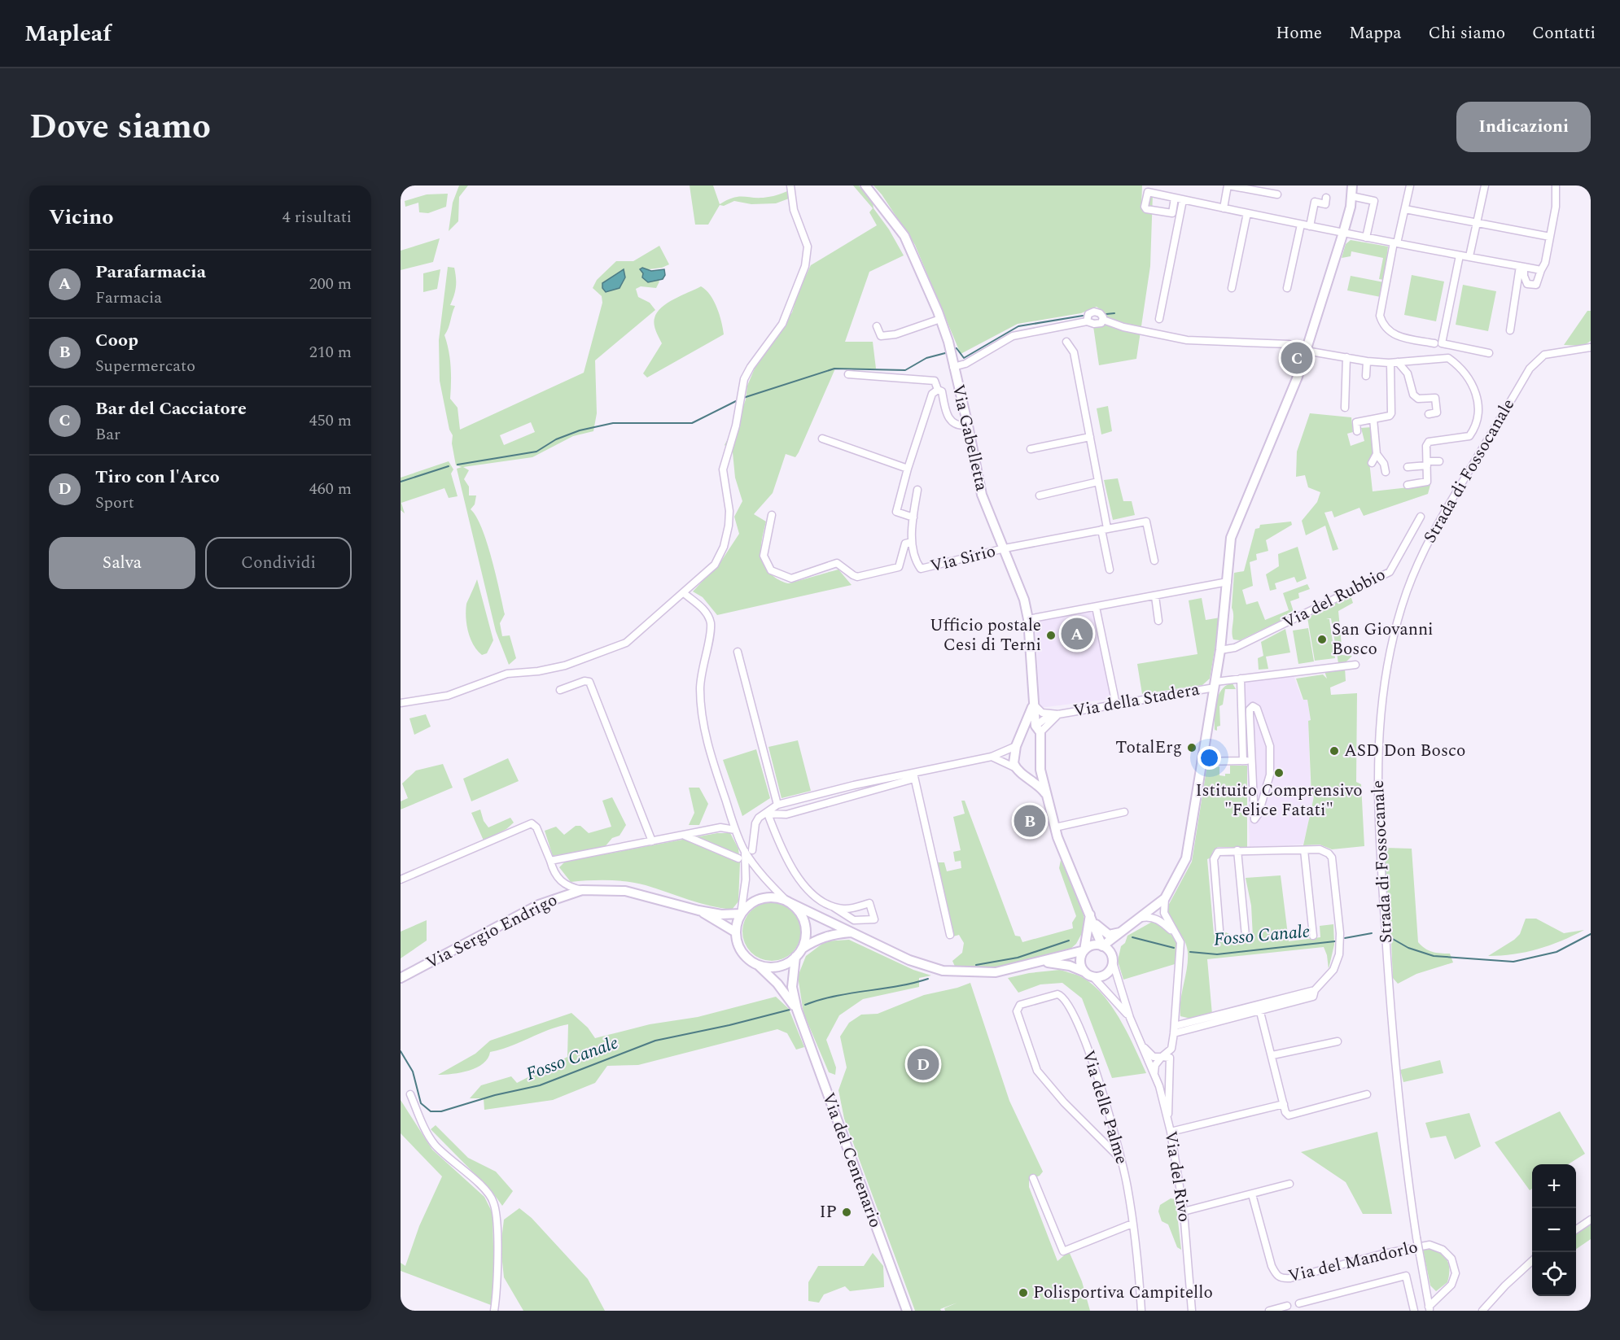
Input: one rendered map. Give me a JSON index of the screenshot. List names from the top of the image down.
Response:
{
  "streets": {
    "street": [
      "Via Gabelletta",
      "Strada di Fossocanale",
      "Via Sirio",
      "Via del Rubbio",
      "Via della Stadera",
      "Via Sergio Endrigo",
      "Via delle Palme",
      "Via del Centenario",
      "Via del Rivo",
      "Via del Mandorlo"
    ]
  },
  "crossings": [
    ["Via Gabelletta", "Via Sirio"],
    ["Via Gabelletta", "Via della Stadera"],
    ["Strada di Fossocanale", "Via del Mandorlo"],
    ["Via Sergio Endrigo", "Via del Centenario"]
  ],
  "water": ["Fosso Canale"],
  "places": [
    "Ufficio postale Cesi di Terni",
    "San Giovanni Bosco",
    "TotalErg",
    "ASD Don Bosco",
    "Istituito Comprensivo \"Felice Fatati\"",
    "IP",
    "Polisportiva Campitello"
  ],
  "page": {
    "header": "Mapleaf",
    "nav": [
      "Home",
      "Mappa",
      "Chi siamo",
      "Contatti"
    ],
    "title": "Dove siamo",
    "buttons": [
      "Indicazioni",
      ["Salva", "Condividi"]
    ],
    "heading": ["Vicino", "4 risultati"],
    "list": [
      {
        "mark": "A",
        "name": "Parafarmacia",
        "note": "Farmacia",
        "value": "200 m"
      },
      {
        "mark": "B",
        "name": "Coop",
        "note": "Supermercato",
        "value": "210 m"
      },
      {
        "mark": "C",
        "name": "Bar del Cacciatore",
        "note": "Bar",
        "value": "450 m"
      },
      {
        "mark": "D",
        "name": "Tiro con l'Arco",
        "note": "Sport",
        "value": "460 m"
      }
    ],
    "pins": [
      "C",
      "A",
      "B",
      "D"
    ],
    "map_buttons": ["+", "−"]
  }
}
